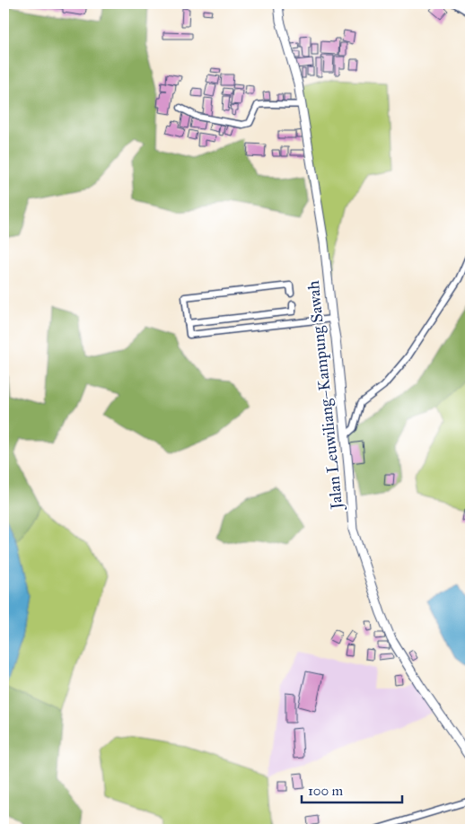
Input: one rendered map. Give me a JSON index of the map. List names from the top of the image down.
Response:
{
  "streets": {
    "main road": ["Jalan Leuwiliang–Kampung Sawah"]
  },
  "scale_bar": "100 m"
}
